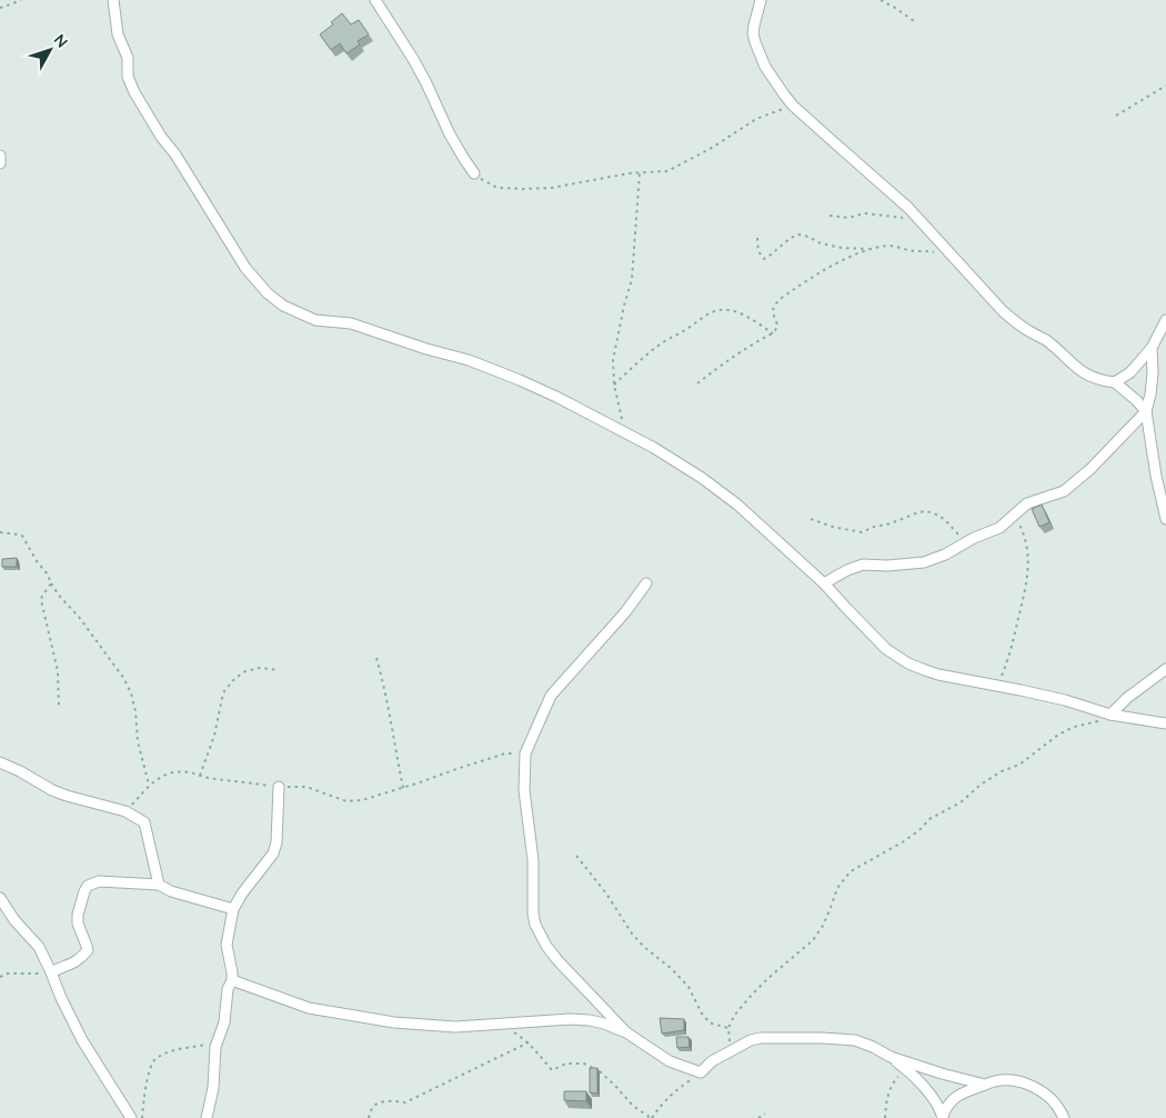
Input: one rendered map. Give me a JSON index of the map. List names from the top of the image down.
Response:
{
  "north": "top right"
}
